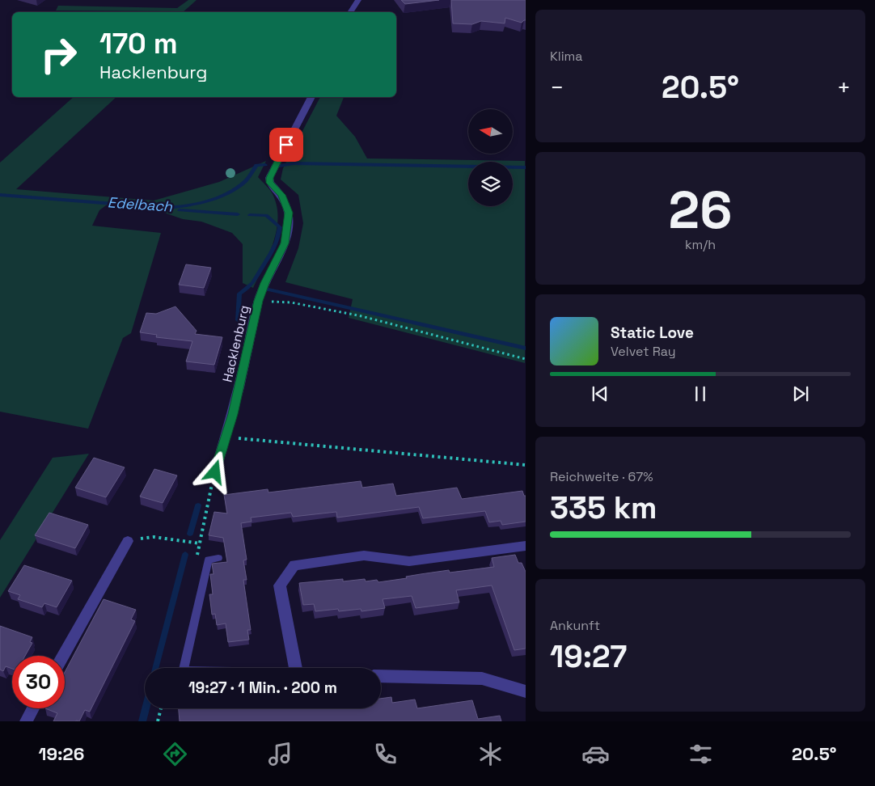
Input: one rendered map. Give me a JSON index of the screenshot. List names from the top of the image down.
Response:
{
  "streets": {
    "street": ["Hacklenburg"]
  },
  "water": ["Edelbach"],
  "north": "left",
  "page": {
    "tile": [
      "Klima",
      ["26", "km/h"],
      ["Reichweite · 67%", "335 km"],
      ["Ankunft", "19:27"]
    ],
    "turn": ["170 m", "Hacklenburg"],
    "heat": ["−", "20.5°", "+"],
    "song": ["Static Love", "Velvet Ray"],
    "limit": "30",
    "trip": "19:27 · 1 Min. · 200 m",
    "tabs": ["19:26", "20.5°"]
  }
}
